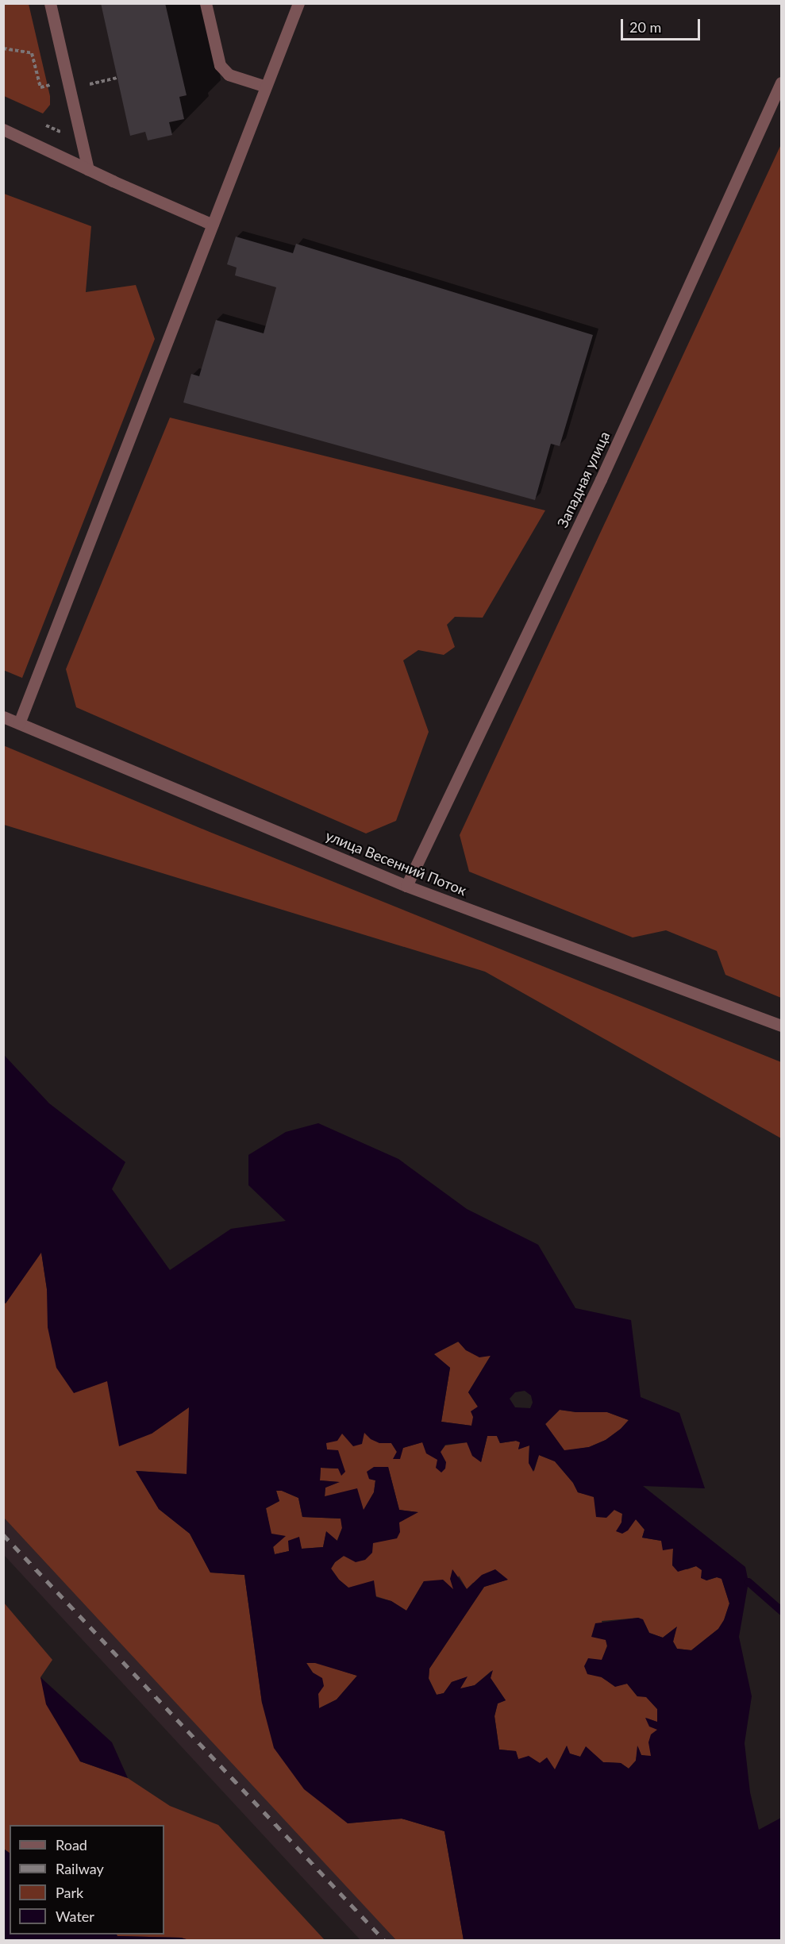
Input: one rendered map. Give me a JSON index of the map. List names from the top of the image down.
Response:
{
  "streets": {
    "street": ["Западная улица", "улица Весенний Поток"]
  },
  "crossings": [
    ["Западная улица", "улица Весенний Поток"]
  ],
  "legend": [
    "Road",
    "Railway",
    "Park",
    "Water"
  ],
  "scale_bar": "20 m"
}
